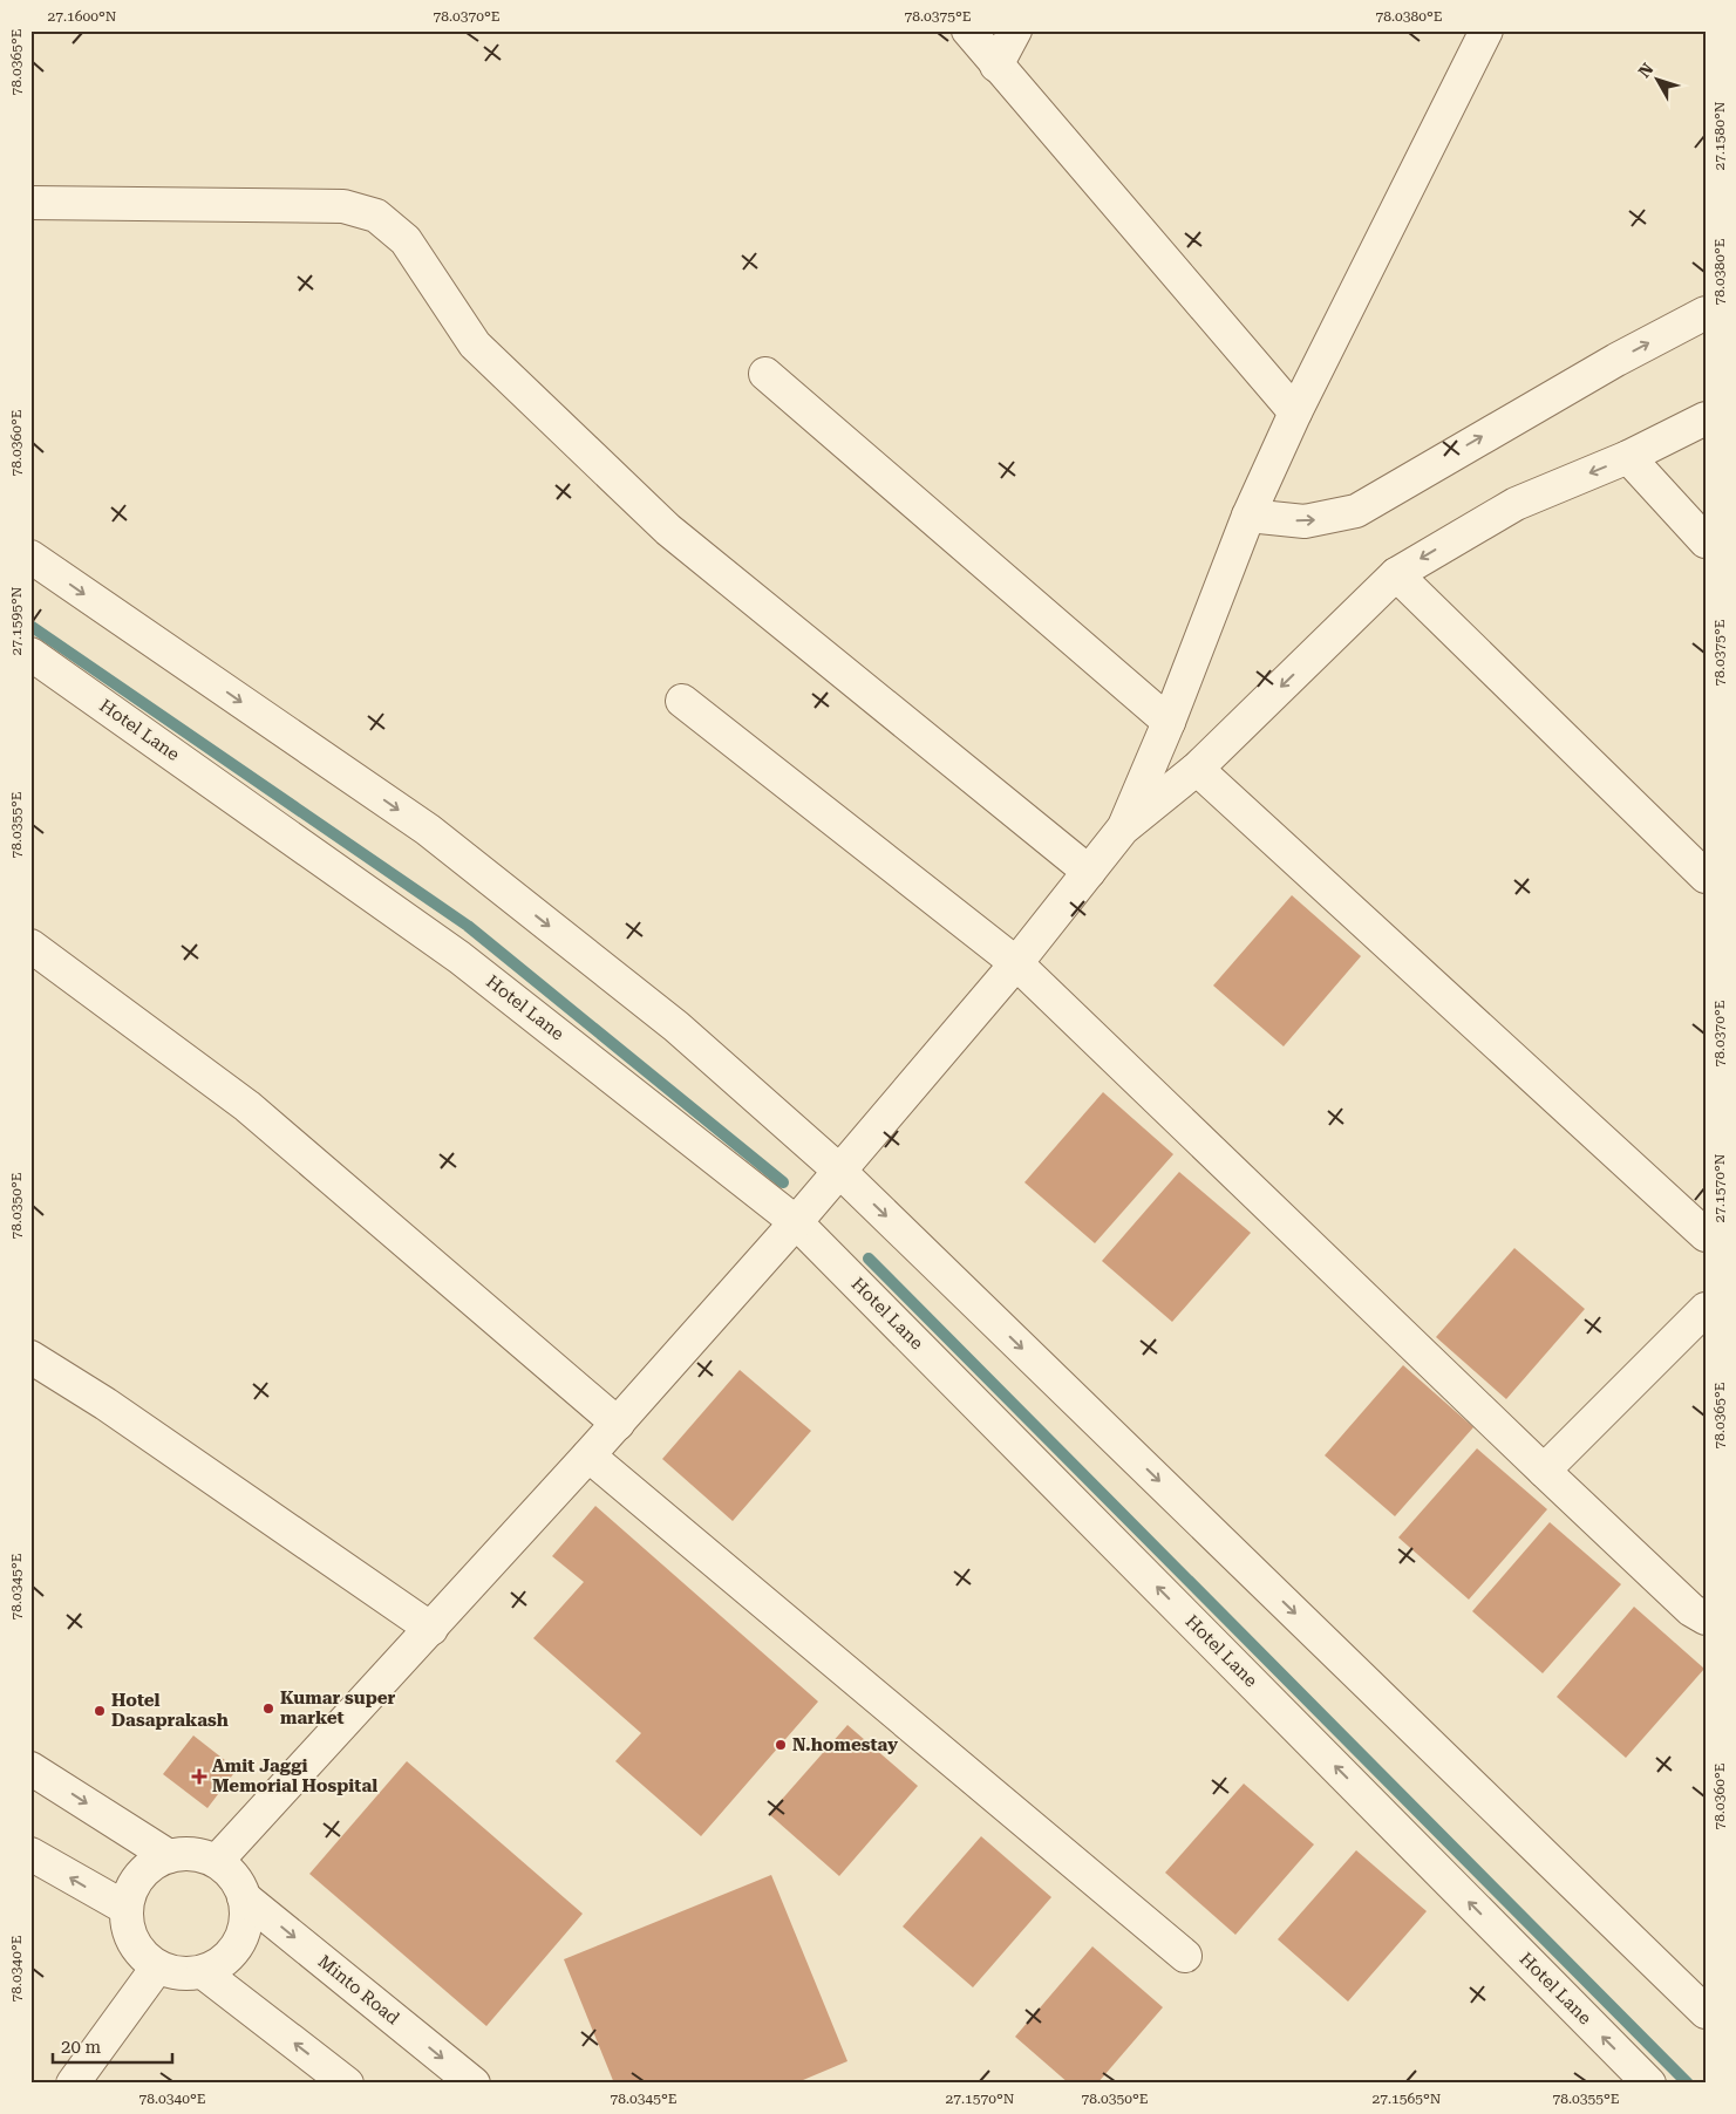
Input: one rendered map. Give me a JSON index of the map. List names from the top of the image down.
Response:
{
  "streets": {
    "street": ["Hotel Lane", "Minto Road"]
  },
  "places": {
    "other": ["Kumar super market", "Hotel Dasaprakash", "N.homestay"],
    "health": ["Amit Jaggi Memorial Hospital"]
  },
  "scale_bar": "20 m",
  "north": "top left",
  "coordinates": [
    "27.1600°N",
    "78.0370°E",
    "78.0375°E",
    "78.0380°E",
    "78.0365°E",
    "27.1580°N",
    "78.0360°E",
    "27.1595°N",
    "78.0355°E",
    "27.1570°N",
    "78.0350°E",
    "78.0345°E",
    "78.0340°E",
    "27.1565°N"
  ]
}
